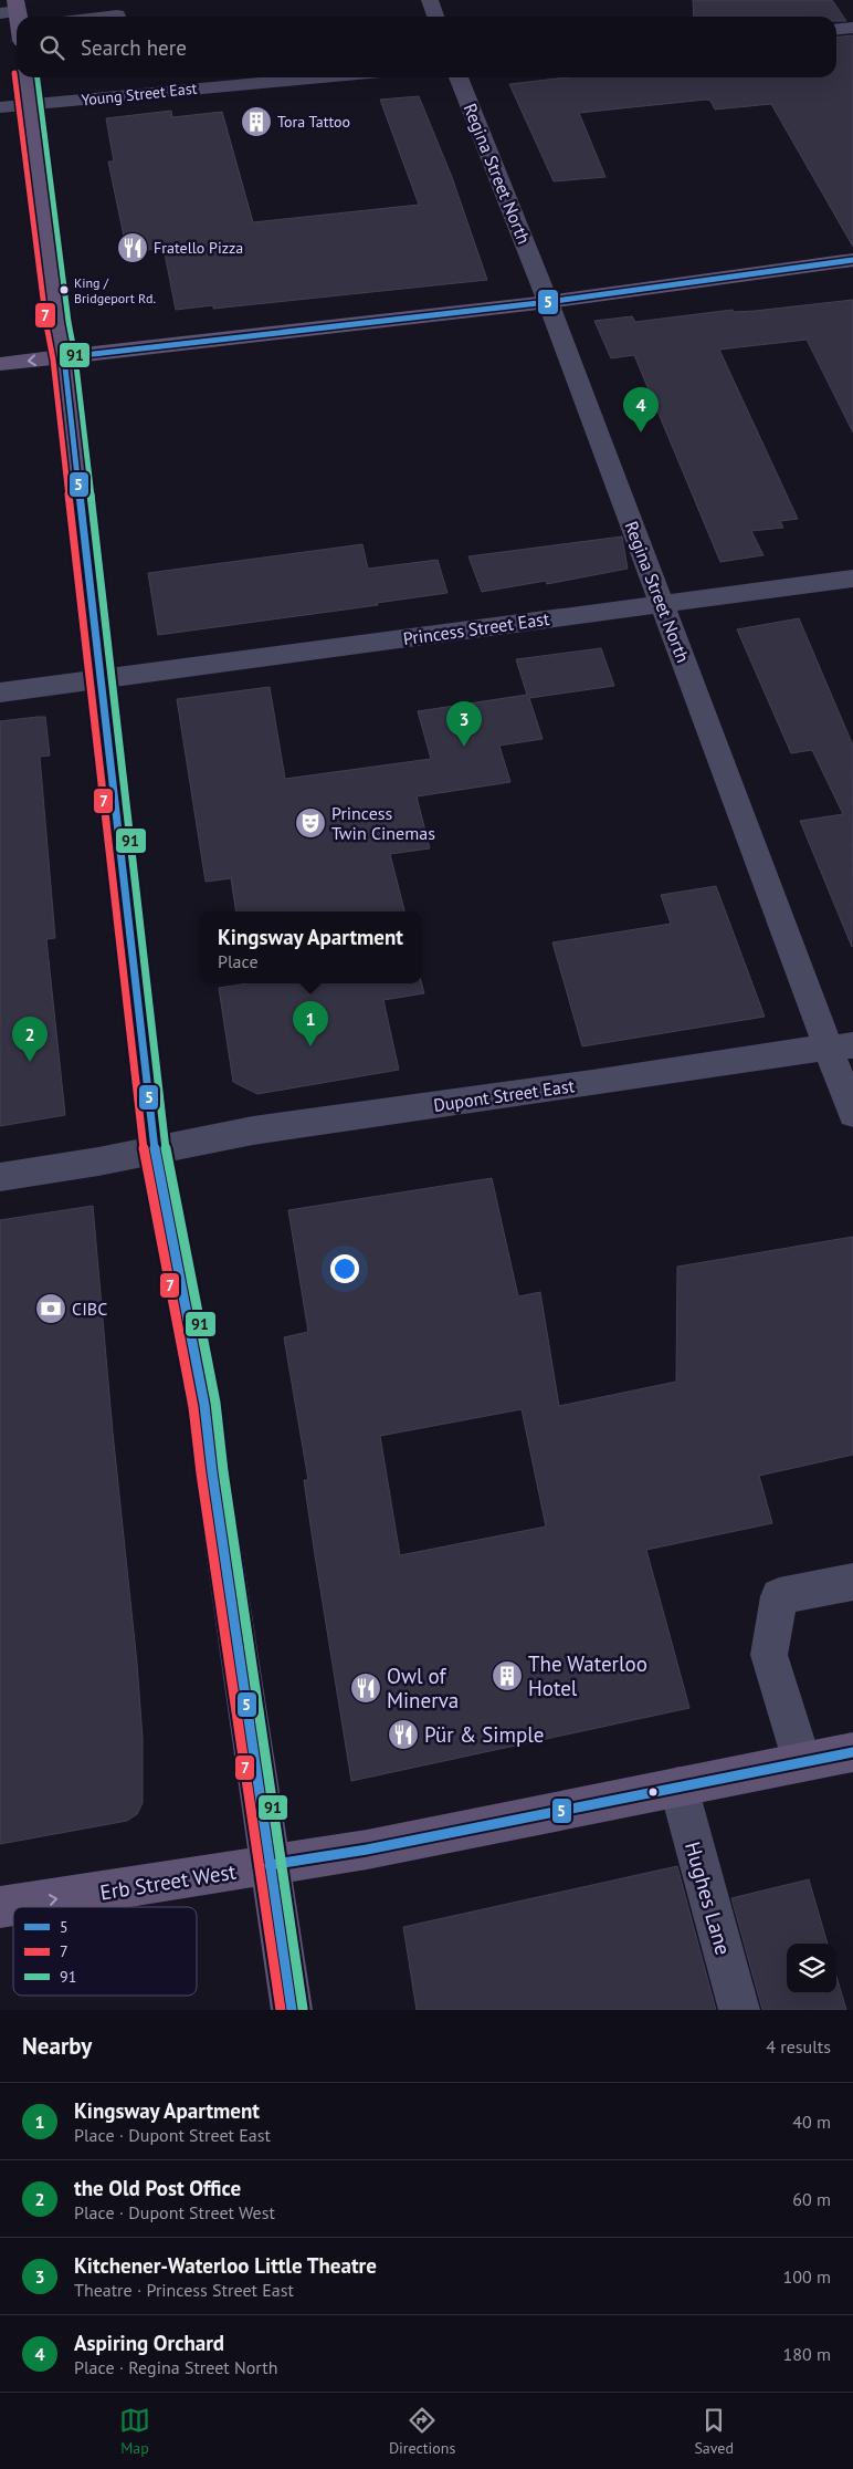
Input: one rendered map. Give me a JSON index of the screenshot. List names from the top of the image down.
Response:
{
  "streets": {
    "main road": ["Erb Street West"],
    "street": [
      "Young Street East",
      "Regina Street North",
      "Princess Street East",
      "Dupont Street East",
      "Hughes Lane"
    ]
  },
  "crossings": [
    ["Regina Street North", "Princess Street East"],
    ["Regina Street North", "Dupont Street East"],
    ["Erb Street West", "Hughes Lane"]
  ],
  "places": {
    "building": ["Tora Tattoo", "The Waterloo Hotel"],
    "restaurant": ["Fratello Pizza", "Owl of Minerva", "Pür & Simple"],
    "other": ["King / Bridgeport Rd."],
    "theatre": ["Princess Twin Cinemas"],
    "bank": ["CIBC"]
  },
  "lines": ["transit line 7", "transit line 91", "transit line 5"],
  "legend": ["5", "7", "91"],
  "page": {
    "search": "Search here",
    "pins": [
      "4",
      "3",
      "1",
      "2"
    ],
    "popup": ["Kingsway Apartment", "Place"],
    "heading": ["Nearby", "4 results"],
    "list": [
      {
        "mark": "1",
        "name": "Kingsway Apartment",
        "note": "Place · Dupont Street East",
        "value": "40 m"
      },
      {
        "mark": "2",
        "name": "the Old Post Office",
        "note": "Place · Dupont Street West",
        "value": "60 m"
      },
      {
        "mark": "3",
        "name": "Kitchener-Waterloo Little Theatre",
        "note": "Theatre · Princess Street East",
        "value": "100 m"
      },
      {
        "mark": "4",
        "name": "Aspiring Orchard",
        "note": "Place · Regina Street North",
        "value": "180 m"
      }
    ],
    "nav": ["Map", "Directions", "Saved"]
  }
}
